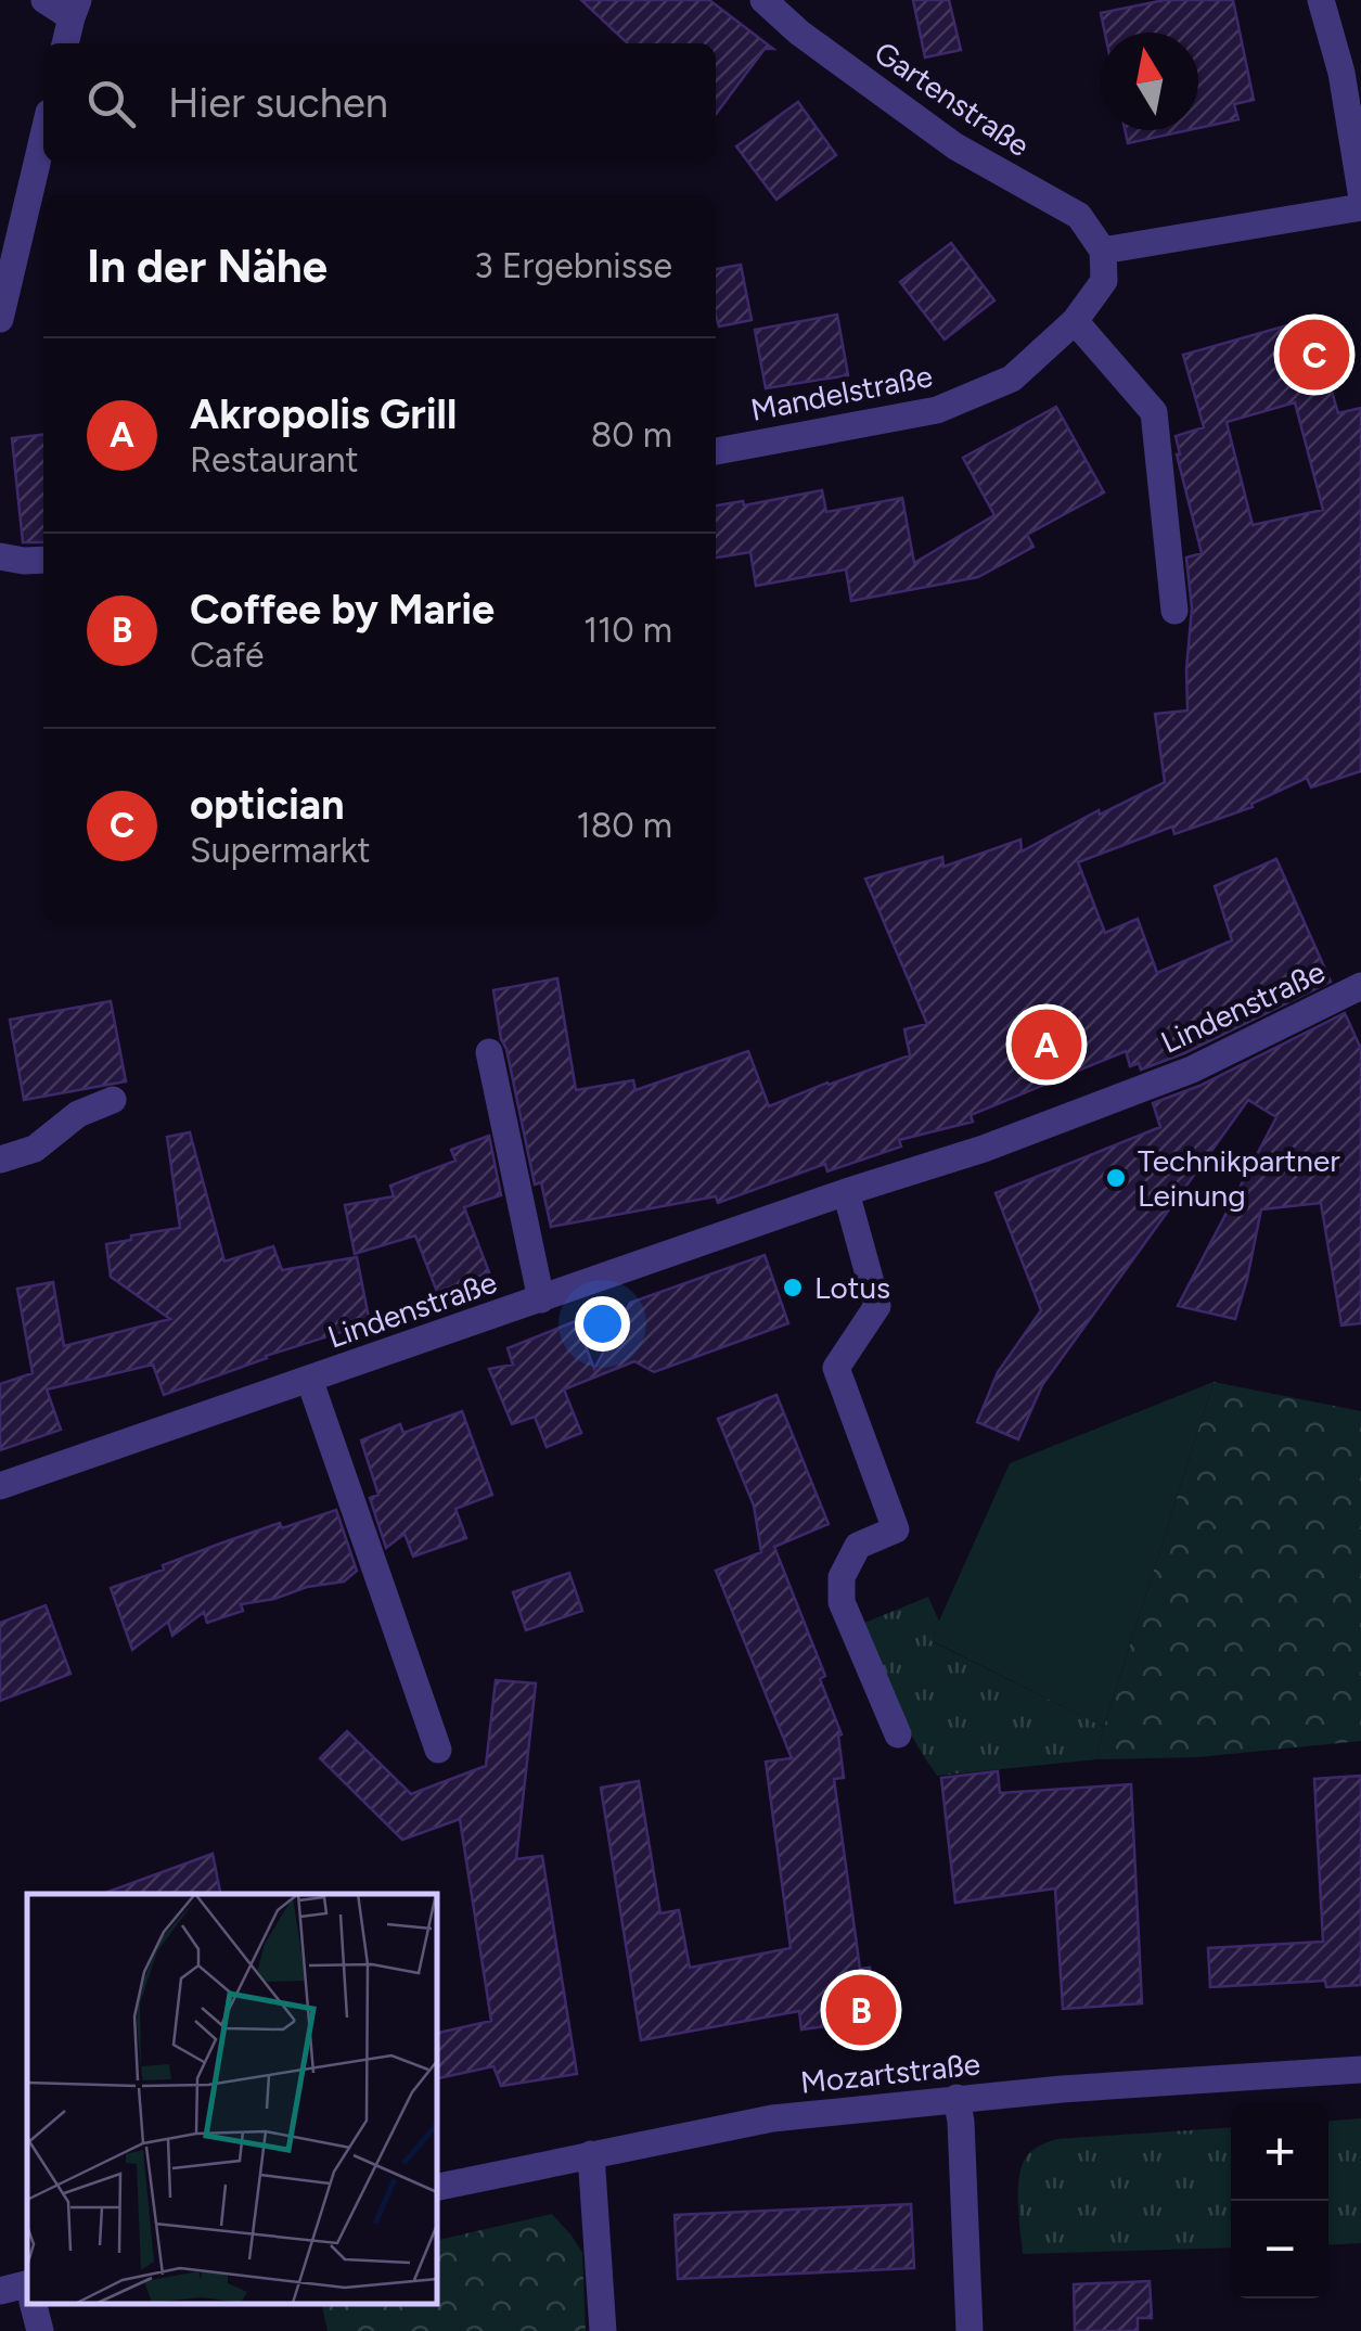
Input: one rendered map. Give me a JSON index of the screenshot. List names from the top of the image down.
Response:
{
  "streets": {
    "street": [
      "Gartenstraße",
      "Mandelstraße",
      "Lindenstraße",
      "Mozartstraße"
    ]
  },
  "crossings": [
    ["Gartenstraße", "Mandelstraße"]
  ],
  "places": ["Technikpartner Leinung", "Lotus"],
  "north": "top",
  "page": {
    "search": "Hier suchen",
    "heading": ["In der Nähe", "3 Ergebnisse"],
    "pins": ["C", "A", "B"],
    "list": [
      {
        "mark": "A",
        "name": "Akropolis Grill",
        "note": "Restaurant",
        "value": "80 m"
      },
      {
        "mark": "B",
        "name": "Coffee by Marie",
        "note": "Café",
        "value": "110 m"
      },
      {
        "mark": "C",
        "name": "optician",
        "note": "Supermarkt",
        "value": "180 m"
      }
    ],
    "map_buttons": ["+", "−"]
  }
}
